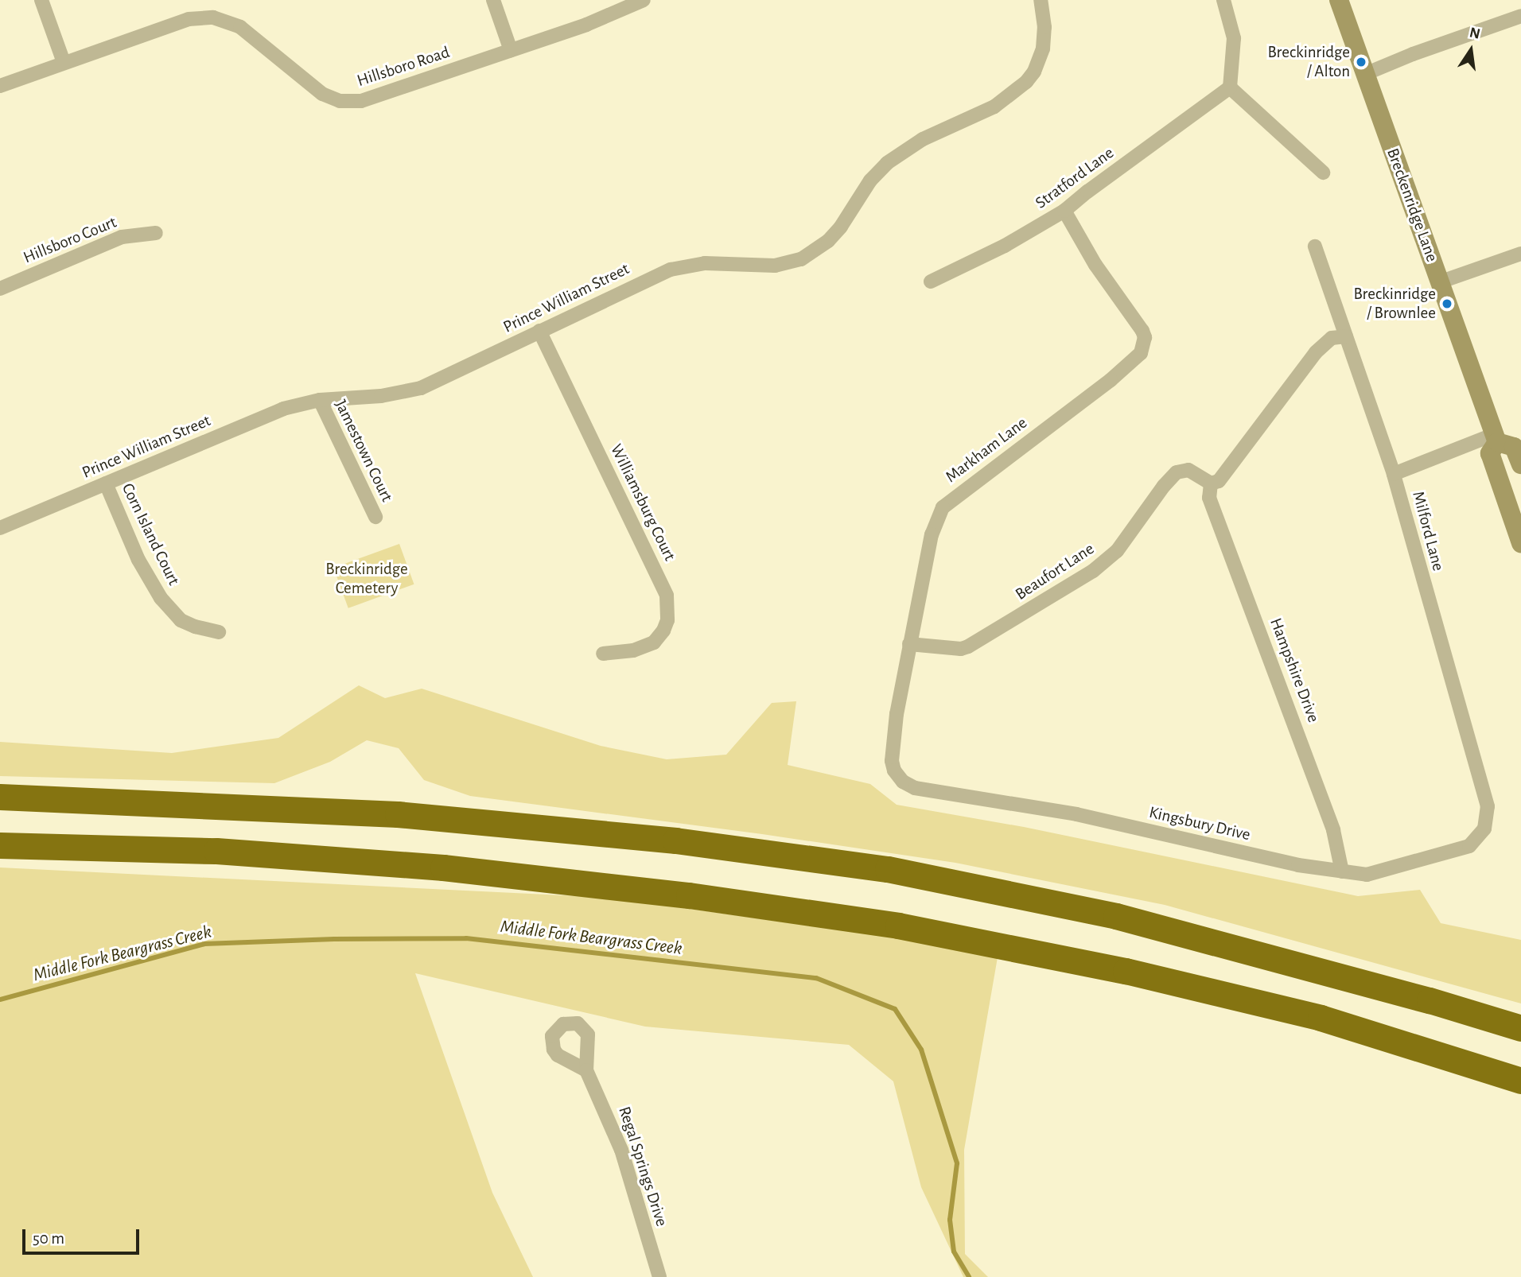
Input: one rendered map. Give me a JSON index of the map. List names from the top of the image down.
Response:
{
  "streets": {
    "main road": ["Breckenridge Lane"],
    "street": [
      "Hillsboro Road",
      "Stratford Lane",
      "Hillsboro Court",
      "Prince William Street",
      "Markham Lane",
      "Jamestown Court",
      "Williamsburg Court",
      "Milford Lane",
      "Corn Island Court",
      "Beaufort Lane",
      "Hampshire Drive",
      "Kingsbury Drive",
      "Regal Springs Drive"
    ]
  },
  "crossings": [
    ["Stratford Lane", "Markham Lane"],
    ["Prince William Street", "Jamestown Court"],
    ["Prince William Street", "Williamsburg Court"],
    ["Prince William Street", "Corn Island Court"],
    ["Markham Lane", "Beaufort Lane"],
    ["Markham Lane", "Kingsbury Drive"],
    ["Milford Lane", "Kingsbury Drive"],
    ["Beaufort Lane", "Hampshire Drive"],
    ["Hampshire Drive", "Kingsbury Drive"]
  ],
  "water": ["Middle Fork Beargrass Creek"],
  "parks": ["Breckinridge Cemetery"],
  "places": ["Breckinridge / Alton", "Breckinridge / Brownlee"],
  "scale_bar": "50 m",
  "north": "top"
}
